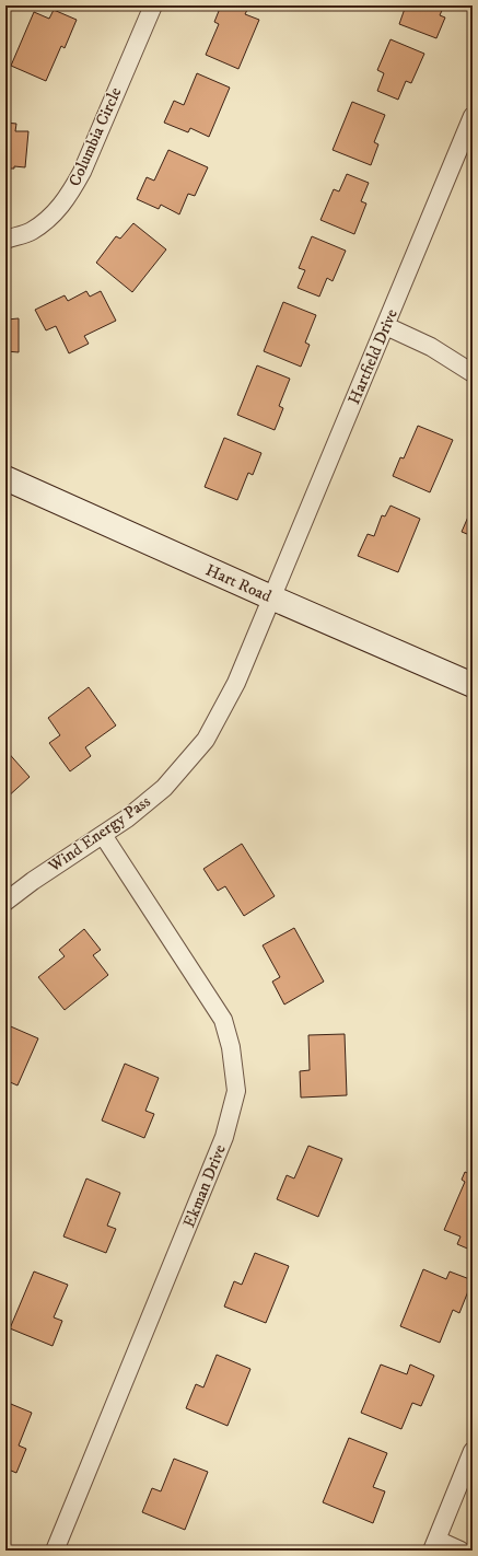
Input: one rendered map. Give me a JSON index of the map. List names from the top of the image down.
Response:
{
  "streets": {
    "street": [
      "Columbia Circle",
      "Hartfield Drive",
      "Hart Road",
      "Wind Energy Pass",
      "Ekman Drive"
    ]
  },
  "crossings": [
    ["Hartfield Drive", "Hart Road"],
    ["Hartfield Drive", "Wind Energy Pass"],
    ["Hart Road", "Wind Energy Pass"],
    ["Wind Energy Pass", "Ekman Drive"]
  ]
}
